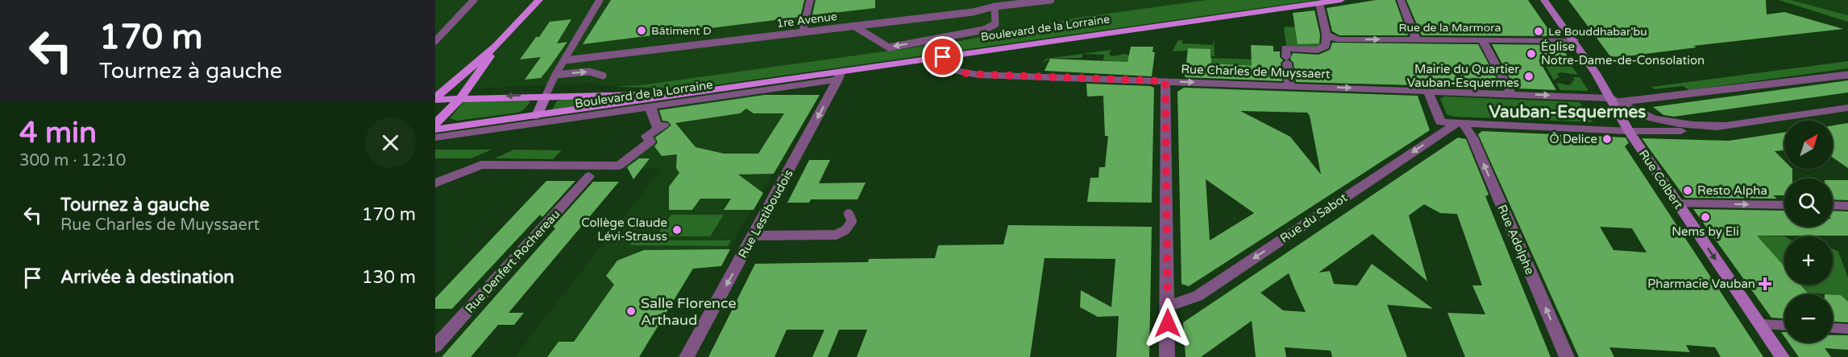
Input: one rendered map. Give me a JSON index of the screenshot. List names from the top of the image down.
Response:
{
  "streets": {
    "main road": ["Boulevard de la Lorraine"],
    "street": [
      "Rue de la Marmora",
      "Rue Charles de Muyssaert",
      "Rue Colbert",
      "Rue Lestiboudois",
      "Rue du Sabot",
      "Rue Adolphe",
      "Rue Denfert Rochereau"
    ],
    "lane": ["1re Avenue"]
  },
  "crossings": [
    ["Rue de la Marmora", "Rue Colbert"],
    ["Boulevard de la Lorraine", "Rue Charles de Muyssaert"],
    ["Boulevard de la Lorraine", "Rue Lestiboudois"],
    ["Rue Charles de Muyssaert", "Rue Colbert"],
    ["Rue du Sabot", "Rue Adolphe"]
  ],
  "one_way": [
    "Rue de la Marmora",
    "Rue Charles de Muyssaert",
    "Rue Lestiboudois",
    "Rue du Sabot",
    "Rue Adolphe"
  ],
  "districts": ["Vauban-Esquermes"],
  "places": {
    "other": [
      "Bâtiment D",
      "Le Bouddhabar'bu",
      "Église Notre-Dame-de-Consolation",
      "Mairie du Quartier Vauban-Esquermes",
      "Ô Delice",
      "Resto Alpha",
      "Nems by Eli",
      "Collège Claude Lévi-Strauss",
      "Salle Florence Arthaud"
    ],
    "health": ["Pharmacie Vauban"]
  },
  "north": "top right",
  "page": {
    "turn": ["170 m", "Tournez à gauche"],
    "heading": ["4 min", "300 m · 12:10"],
    "map_buttons": ["+", "−"],
    "list": [
      {
        "name": "Tournez à gauche",
        "note": "Rue Charles de Muyssaert",
        "value": "170 m"
      },
      {
        "name": "Arrivée à destination",
        "value": "130 m"
      }
    ]
  }
}
